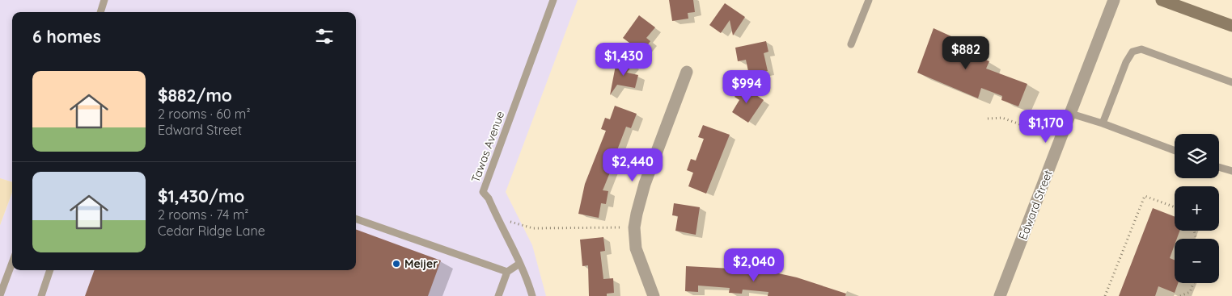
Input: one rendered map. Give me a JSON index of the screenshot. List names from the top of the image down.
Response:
{
  "streets": {
    "street": ["Edward Street"],
    "lane": ["Tawas Avenue"]
  },
  "places": ["Meijer"],
  "page": {
    "heading": "6 homes",
    "price": [
      "$882",
      "$1,430",
      "$994",
      "$1,170",
      "$2,440",
      "$2,040"
    ],
    "list": [
      {
        "name": "$882/mo",
        "note": "2 rooms · 60 m² · Edward Street"
      },
      {
        "name": "$1,430/mo",
        "note": "2 rooms · 74 m² · Cedar Ridge Lane"
      }
    ],
    "map_buttons": ["+", "−"]
  }
}
